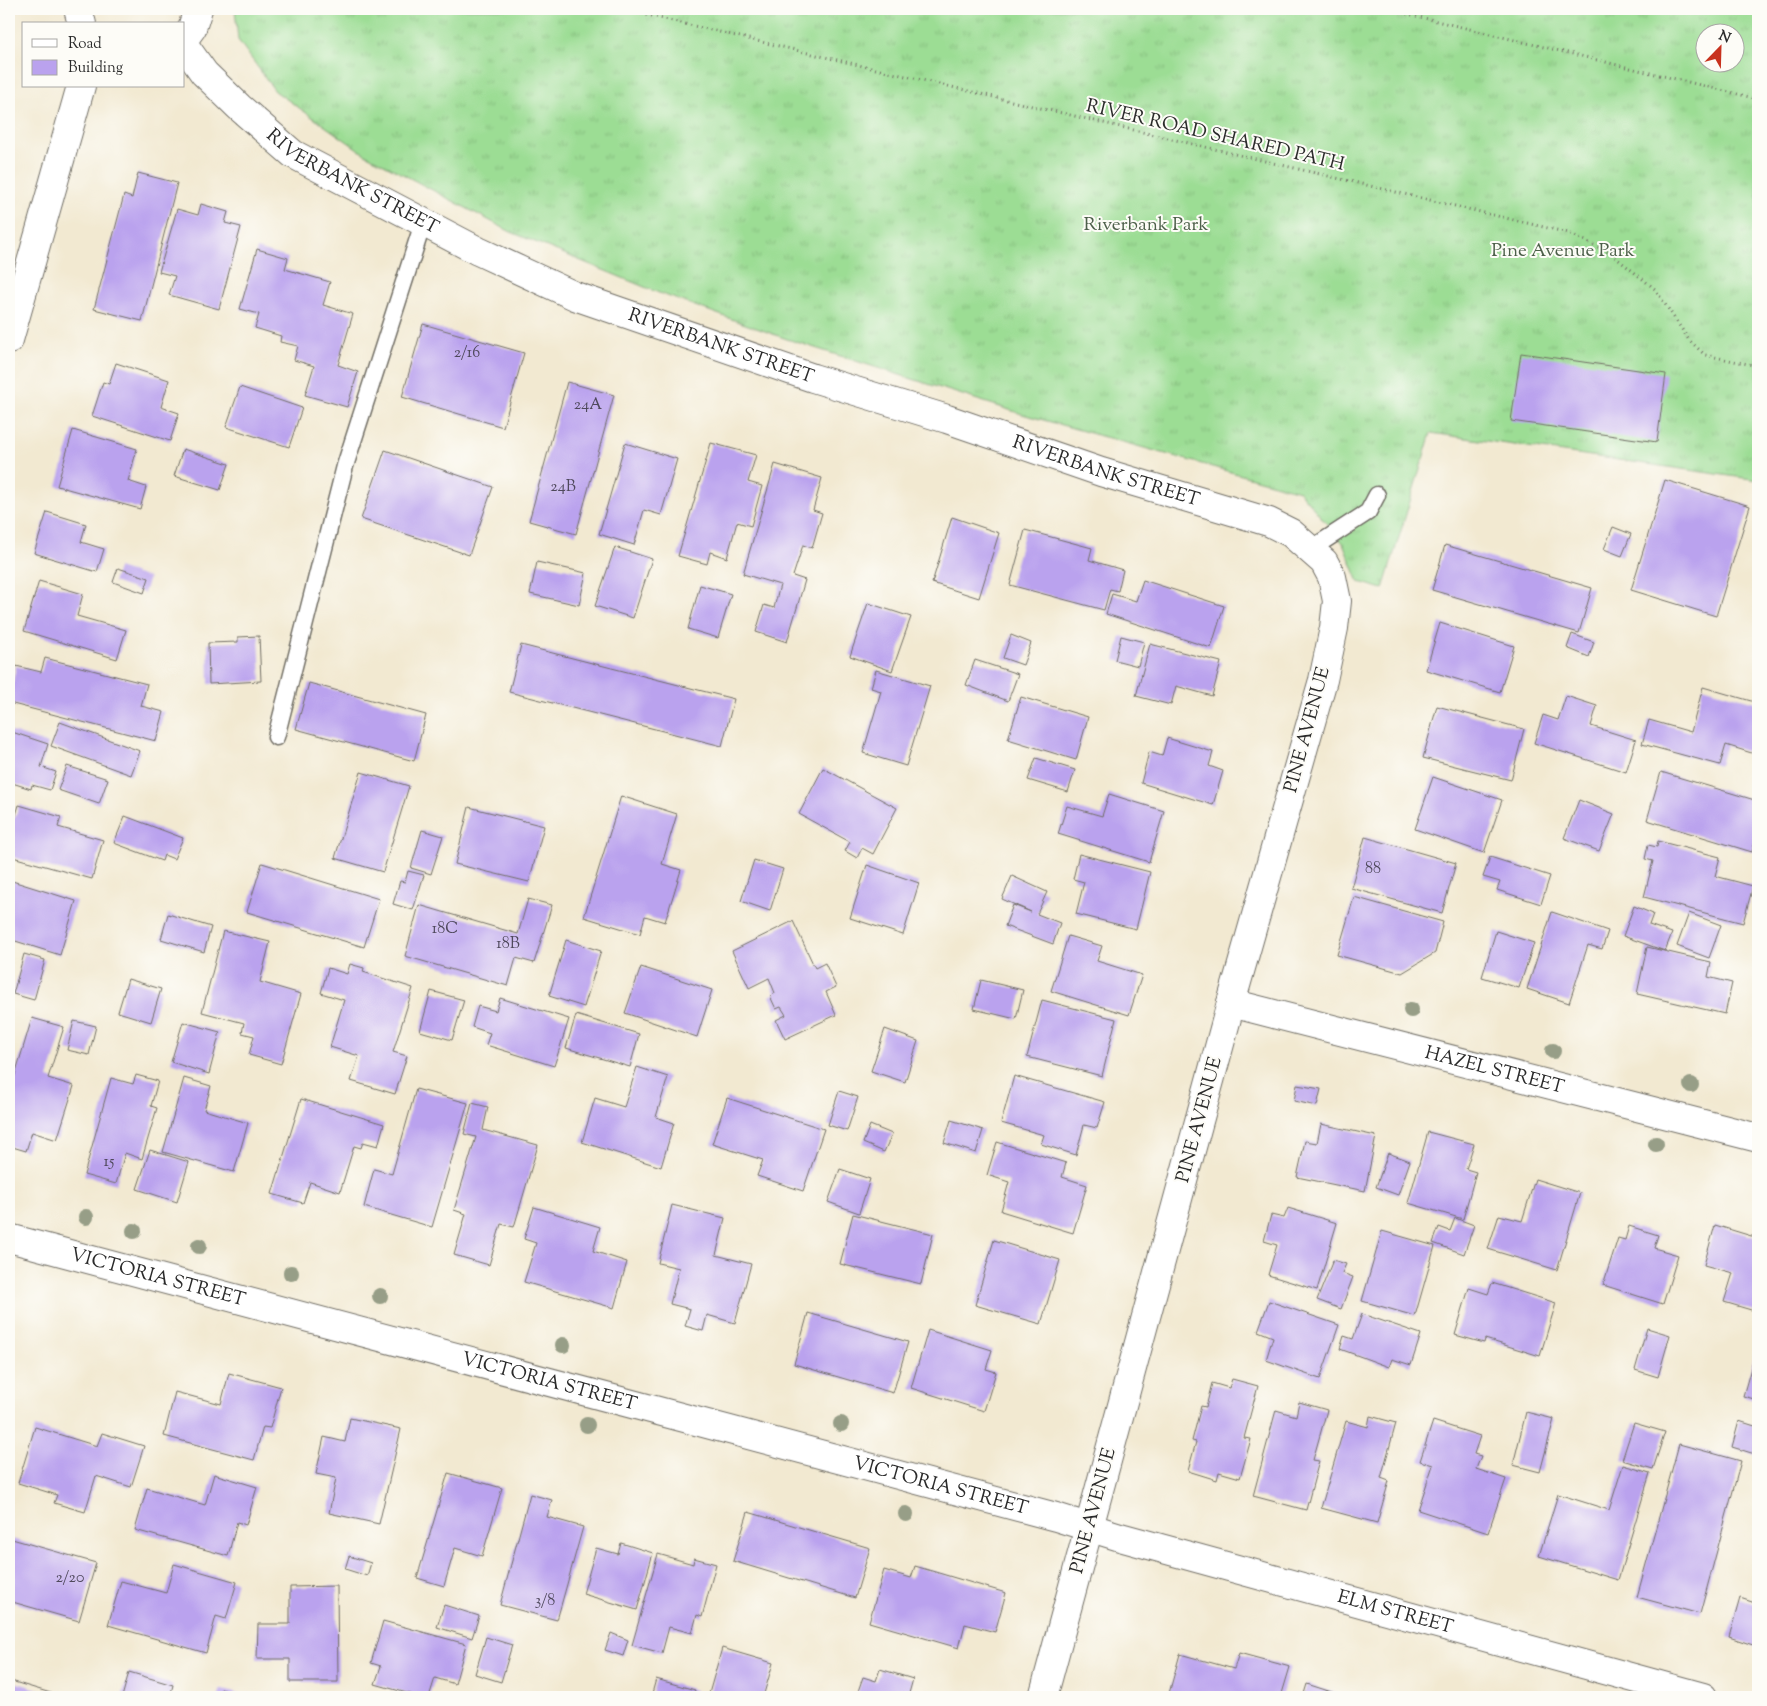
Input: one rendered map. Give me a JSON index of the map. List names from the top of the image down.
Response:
{
  "streets": {
    "street": [
      "RIVERBANK STREET",
      "PINE AVENUE",
      "HAZEL STREET",
      "VICTORIA STREET",
      "ELM STREET"
    ],
    "path": ["RIVER ROAD SHARED PATH"]
  },
  "crossings": [
    ["RIVERBANK STREET", "PINE AVENUE"],
    ["PINE AVENUE", "HAZEL STREET"],
    ["PINE AVENUE", "VICTORIA STREET"],
    ["PINE AVENUE", "ELM STREET"],
    ["VICTORIA STREET", "ELM STREET"]
  ],
  "parks": ["Riverbank Park", "Pine Avenue Park"],
  "house_numbers": [
    "2/16",
    "24A",
    "24B",
    "88",
    "18C",
    "18B",
    "15",
    "2/20",
    "3/8"
  ],
  "legend": ["Road", "Building"],
  "north": "top right"
}
